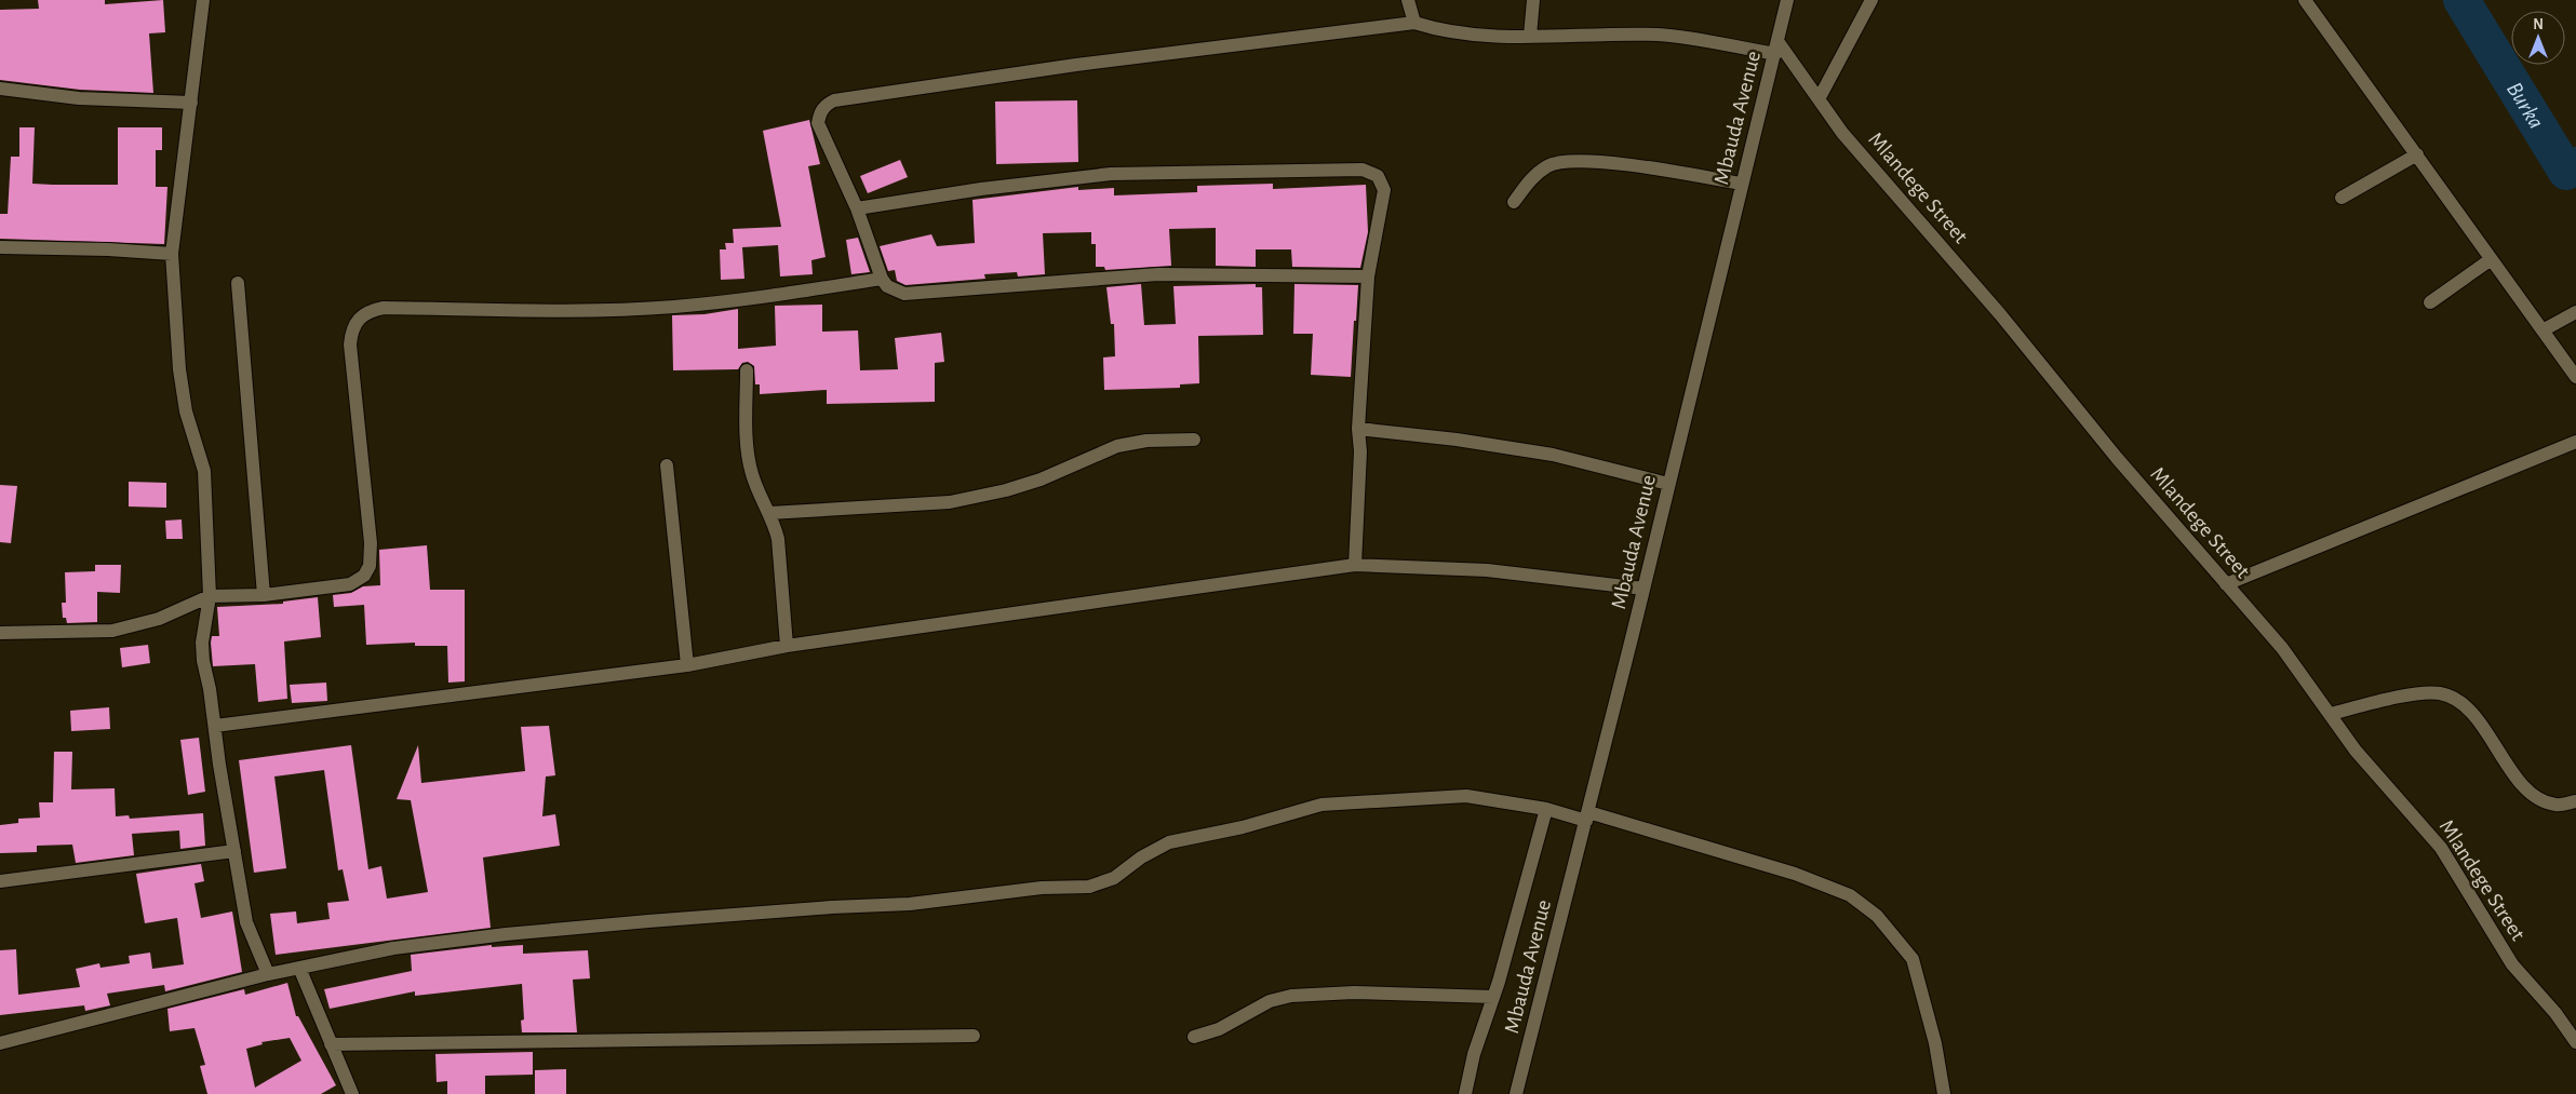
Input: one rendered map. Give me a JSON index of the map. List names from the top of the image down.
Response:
{
  "streets": {
    "street": ["Mbauda Avenue", "Mlandege Street"]
  },
  "crossings": [
    ["Mbauda Avenue", "Mlandege Street"]
  ],
  "water": ["Burka"],
  "north": "top"
}
